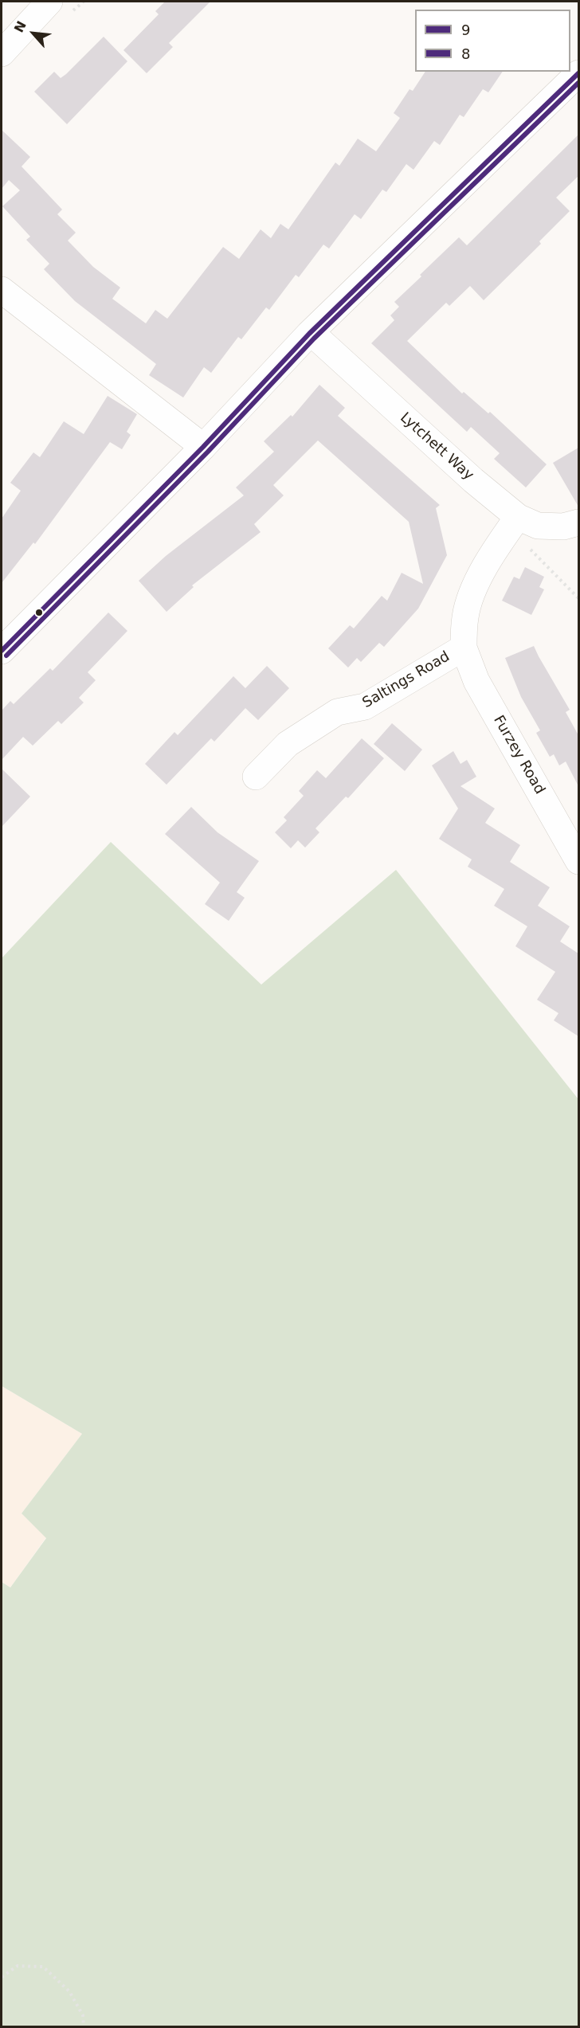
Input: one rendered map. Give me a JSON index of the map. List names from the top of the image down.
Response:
{
  "streets": {
    "street": ["Lytchett Way", "Saltings Road", "Furzey Road"]
  },
  "crossings": [
    ["Lytchett Way", "Saltings Road"],
    ["Saltings Road", "Furzey Road"]
  ],
  "lines": ["transit line 9", "transit line 8"],
  "legend": ["9", "8"],
  "north": "top left"
}
